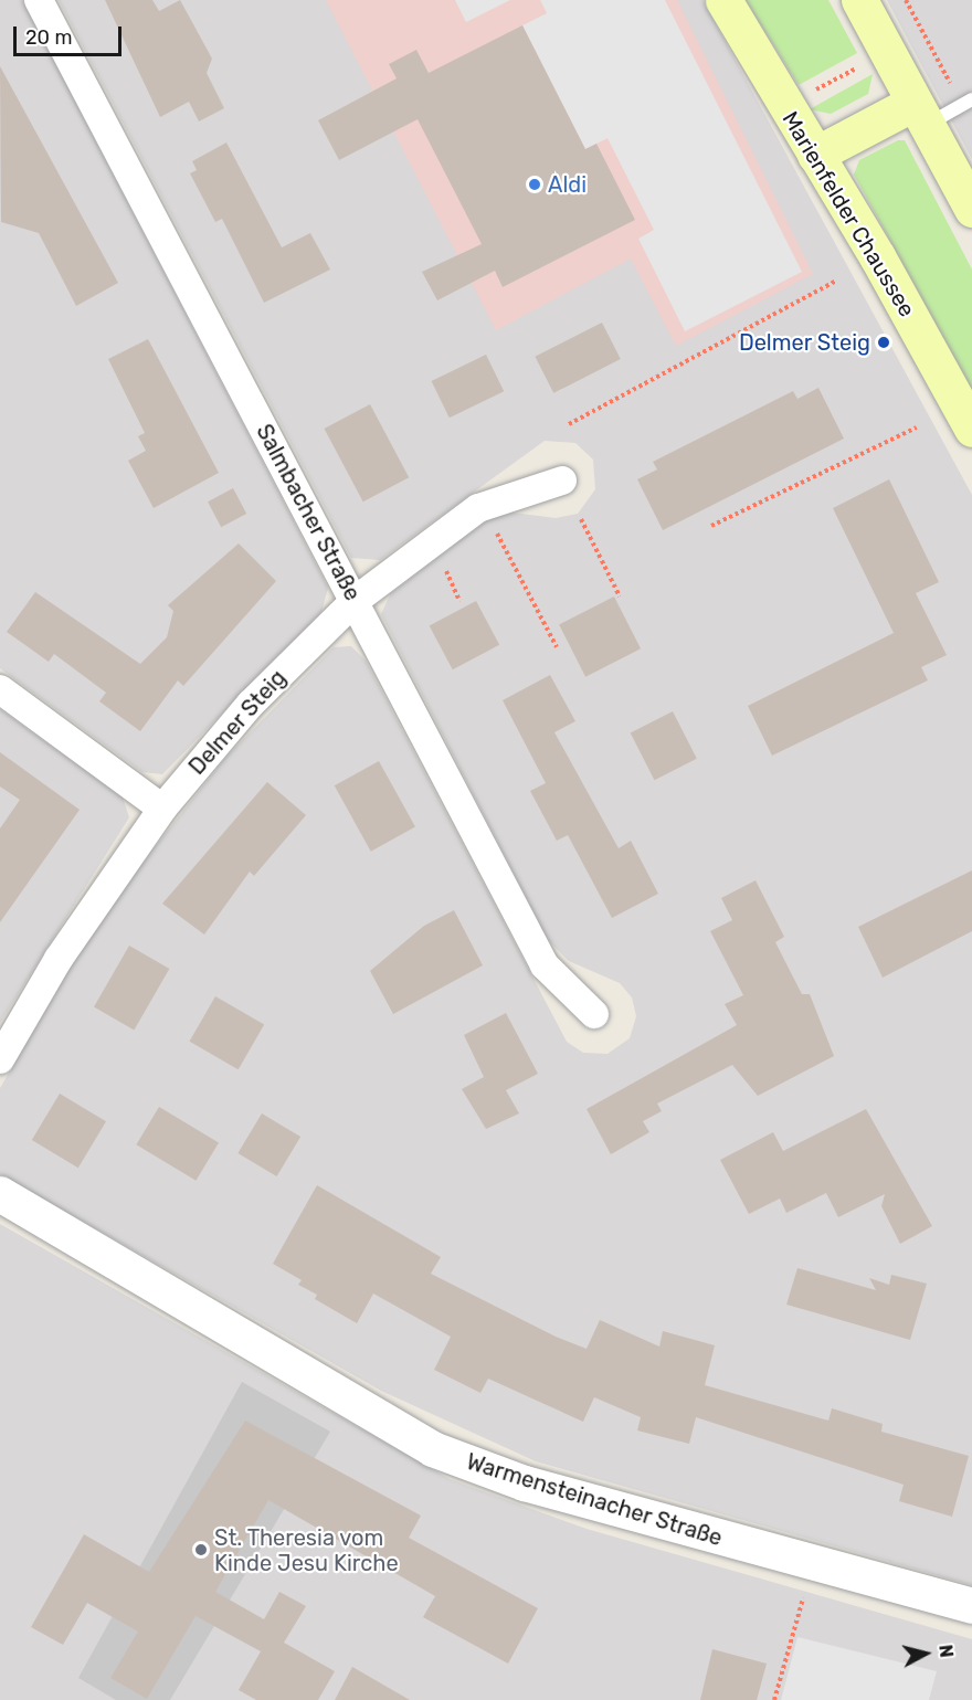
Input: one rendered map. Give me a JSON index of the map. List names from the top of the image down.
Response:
{
  "streets": {
    "main road": ["Marienfelder Chaussee"],
    "street": ["Salmbacher Straße", "Delmer Steig", "Warmensteinacher Straße"]
  },
  "crossings": [
    ["Salmbacher Straße", "Delmer Steig"]
  ],
  "places": ["Aldi", "Delmer Steig", "St. Theresia vom Kinde Jesu Kirche"],
  "scale_bar": "20 m",
  "north": "right"
}
